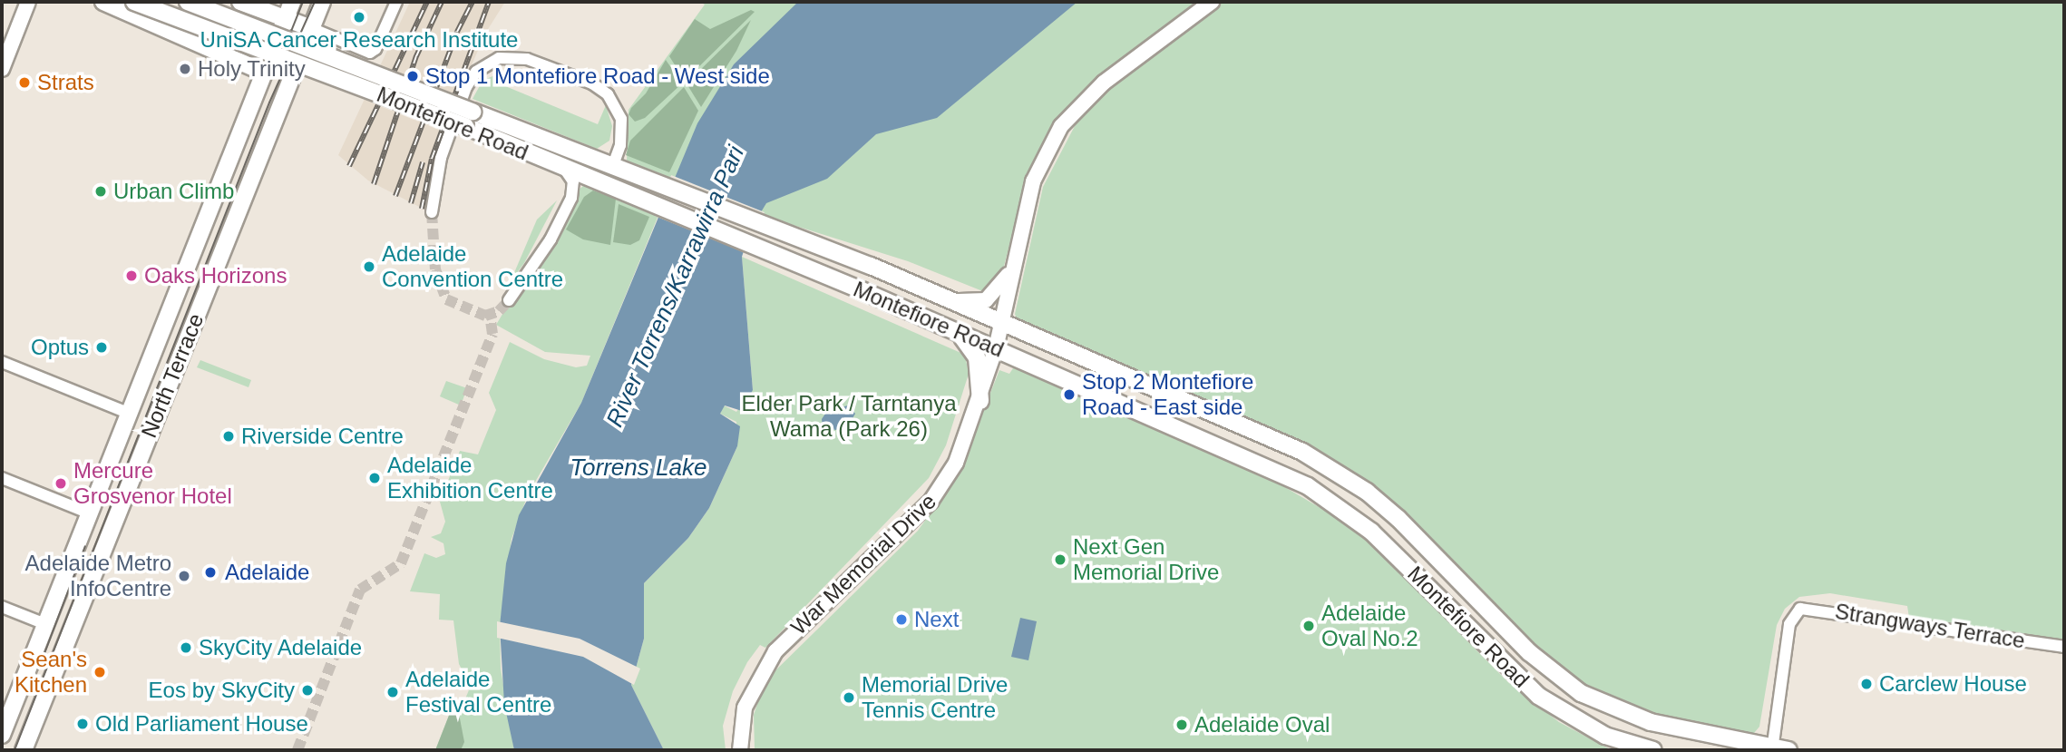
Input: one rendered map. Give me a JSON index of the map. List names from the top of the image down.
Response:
{
  "streets": {
    "main road": ["Montefiore Road", "North Terrace"],
    "street": ["War Memorial Drive", "Strangways Terrace"]
  },
  "crossings": [
    ["Montefiore Road", "War Memorial Drive"],
    ["Montefiore Road", "Strangways Terrace"]
  ],
  "water": ["River Torrens/Karrawirra Pari", "Torrens Lake"],
  "parks": ["Elder Park / Tarntanya Wama (Park 26)"],
  "places": [
    "UniSA Cancer Research Institute",
    "Holy Trinity",
    "Stop 1 Montefiore Road - West side",
    "Strats",
    "Urban Climb",
    "Adelaide Convention Centre",
    "Oaks Horizons",
    "Optus",
    "Stop 2 Montefiore Road - East side",
    "Riverside Centre",
    "Adelaide Exhibition Centre",
    "Mercure Grosvenor Hotel",
    "Next Gen Memorial Drive",
    "Adelaide",
    "Adelaide Metro InfoCentre",
    "Next",
    "Adelaide Oval No.2",
    "SkyCity Adelaide",
    "Sean's Kitchen",
    "Carclew House",
    "Eos by SkyCity",
    "Adelaide Festival Centre",
    "Memorial Drive Tennis Centre",
    "Old Parliament House",
    "Adelaide Oval"
  ]
}
